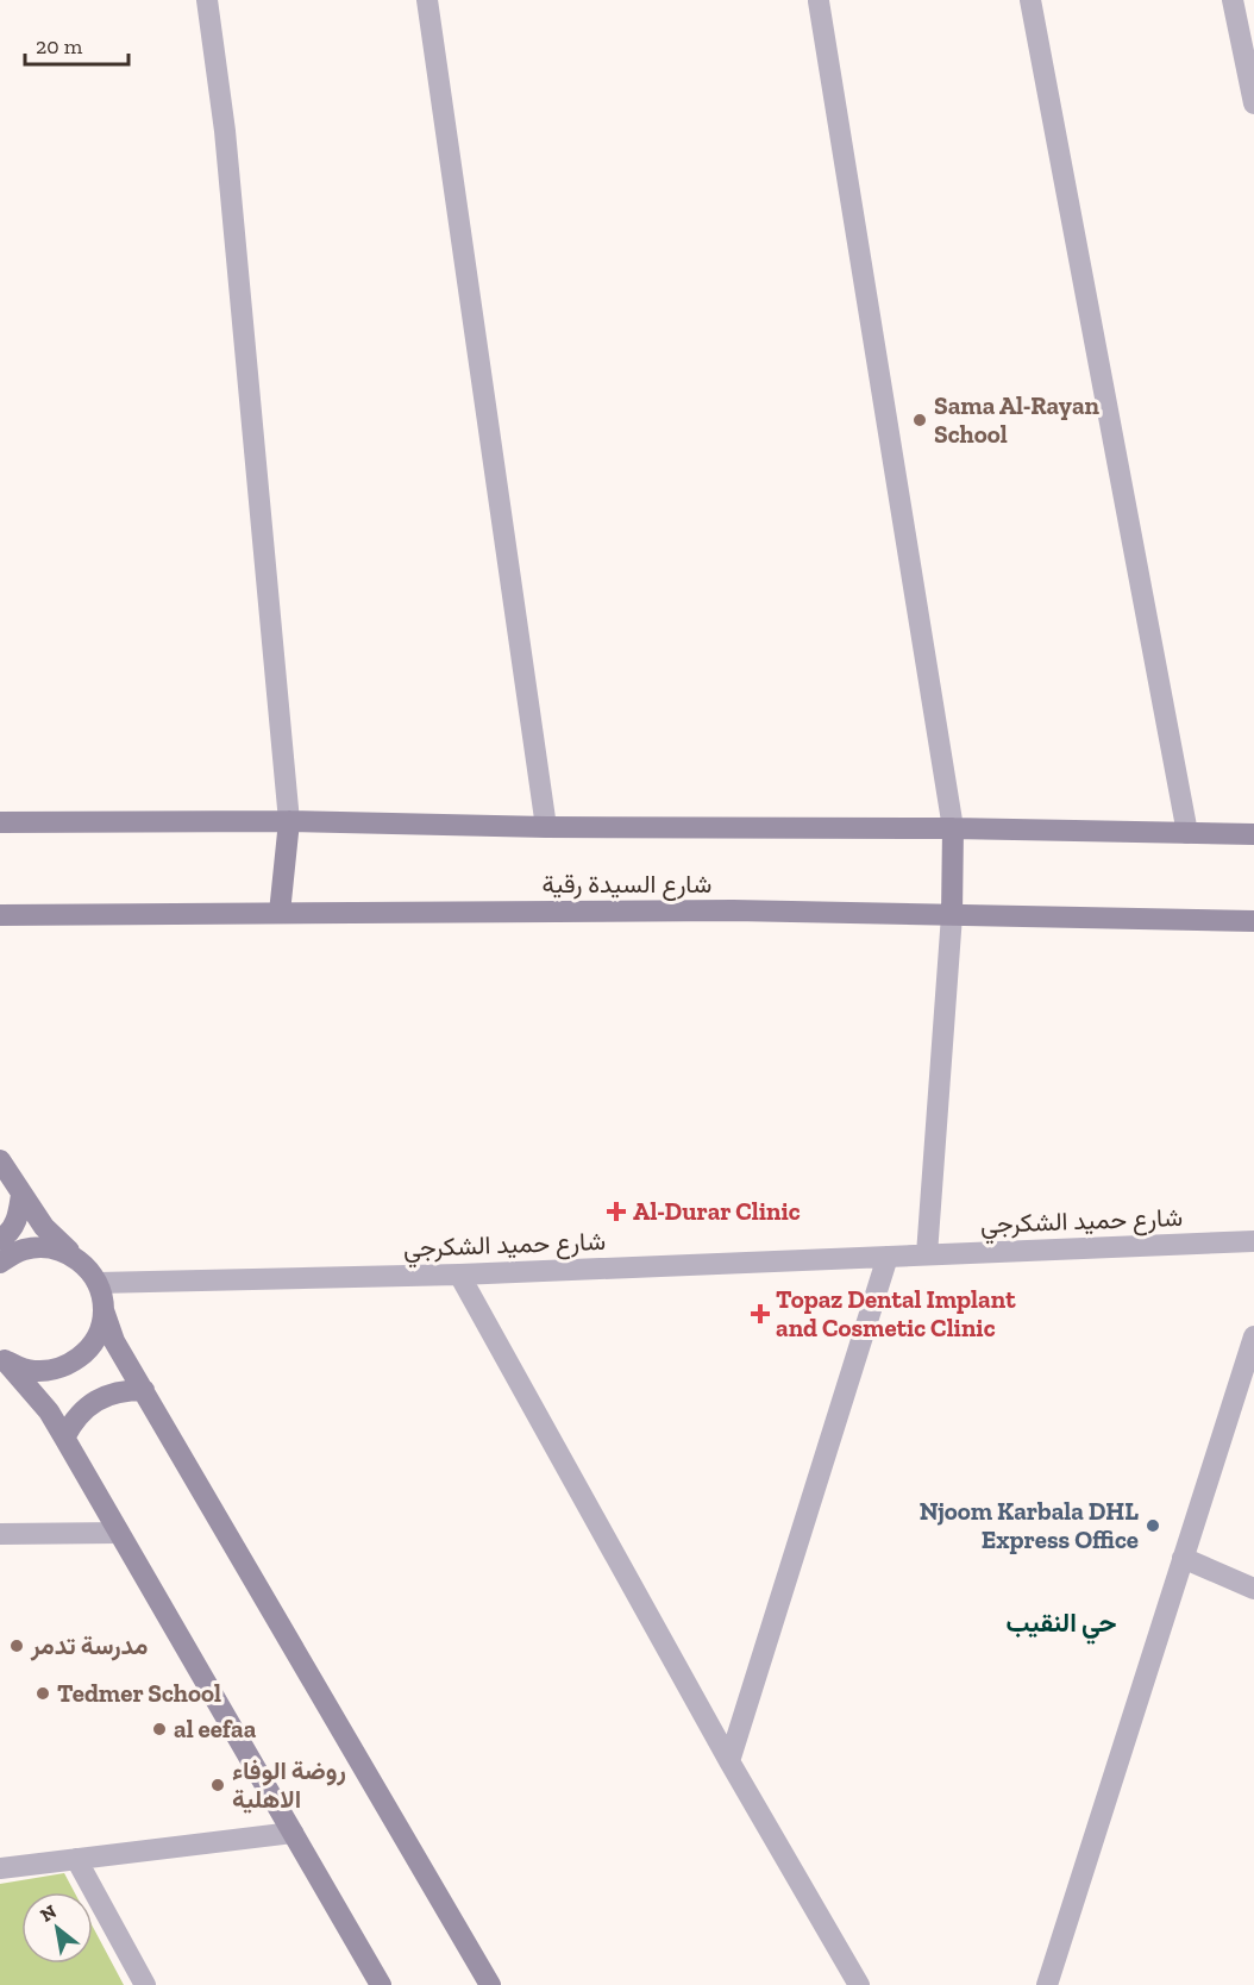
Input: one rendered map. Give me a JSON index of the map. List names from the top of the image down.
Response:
{
  "streets": {
    "main road": ["شارع السيدة رقية"],
    "street": ["شارع حميد الشكرجي"]
  },
  "districts": ["حي النقيب"],
  "places": {
    "other": [
      "Sama Al-Rayan School",
      "Njoom Karbala DHL Express Office",
      "مدرسة تدمر",
      "Tedmer School",
      "al eefaa",
      "روضة الوفاء الاهلية"
    ],
    "health": ["Al-Durar Clinic", "Topaz Dental Implant and Cosmetic Clinic"]
  },
  "scale_bar": "20 m",
  "north": "top left"
}
